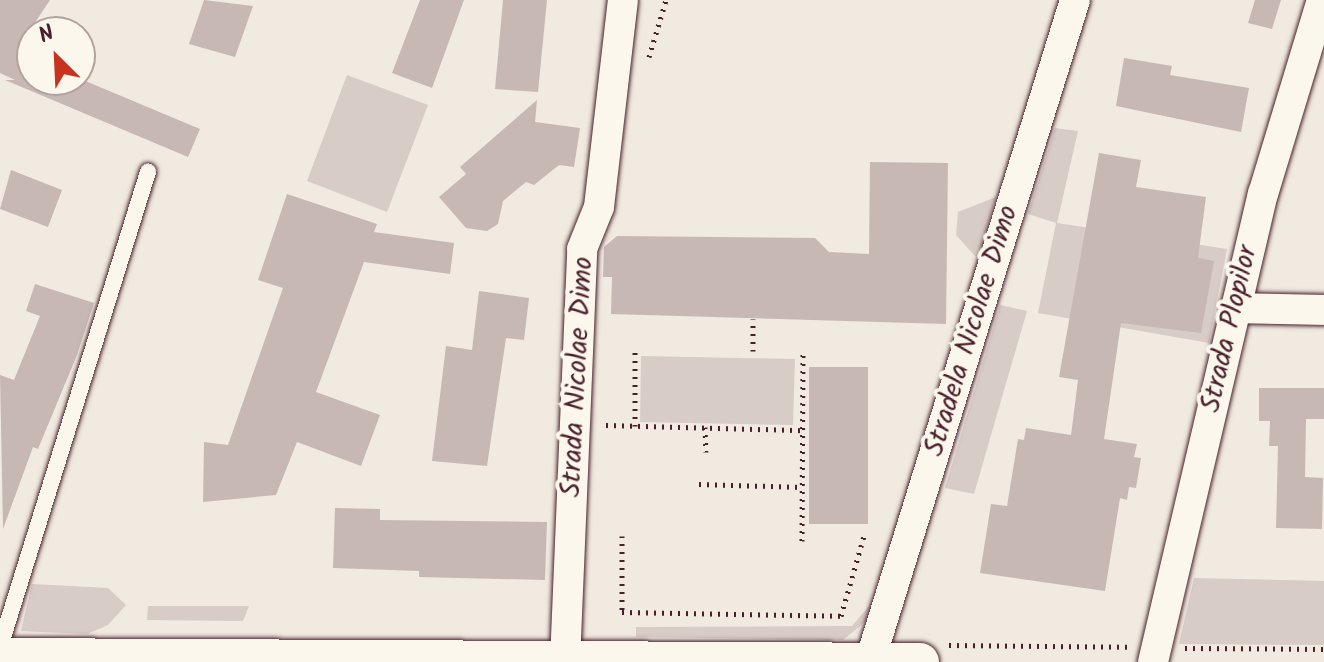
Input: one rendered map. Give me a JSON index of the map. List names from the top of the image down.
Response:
{
  "streets": {
    "street": ["Strada Plopilor", "Stradela Nicolae Dimo", "Strada Nicolae Dimo"]
  },
  "north": "top left"
}
